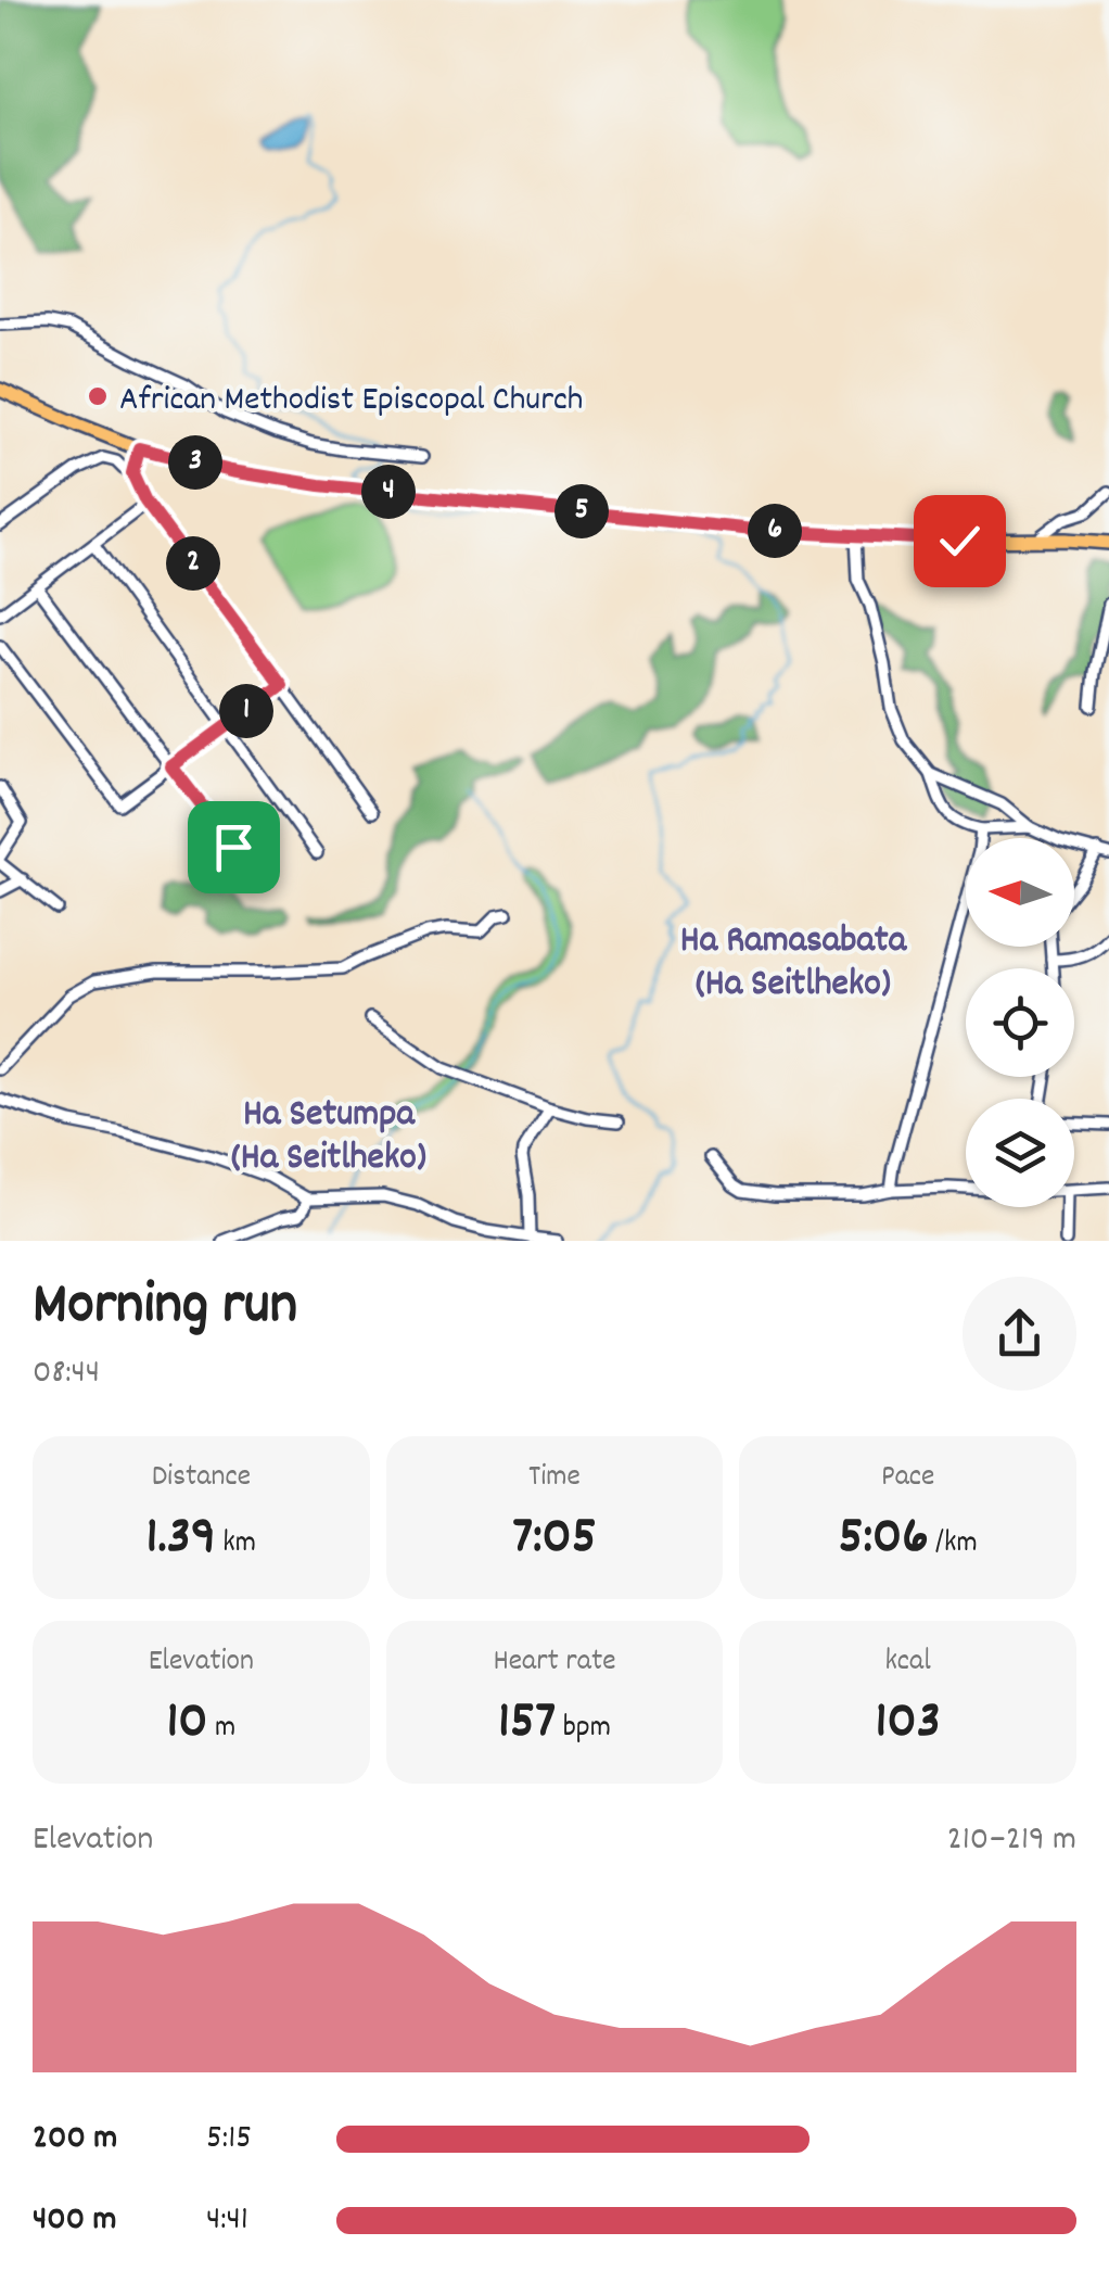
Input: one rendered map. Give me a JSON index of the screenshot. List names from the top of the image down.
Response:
{
  "districts": ["Ha Ramasabata (Ha Seitlheko)", "Ha Setumpa (Ha Seitlheko)"],
  "places": ["African Methodist Episcopal Church"],
  "north": "left",
  "page": {
    "pins": [
      "3",
      "4",
      "5",
      "6",
      "2",
      "1"
    ],
    "heading": ["Morning run", "08:44"],
    "stats": [
      ["Distance", "1.39 km"],
      ["Time", "7:05"],
      ["Pace", "5:06 /km"],
      ["Elevation", "10 m"],
      ["Heart rate", "157 bpm"],
      ["kcal", "103"]
    ],
    "chart": ["Elevation", "210–219 m"],
    "list": [
      {
        "name": "200 m",
        "note": "5:15"
      },
      {
        "name": "400 m",
        "note": "4:41"
      }
    ]
  }
}
